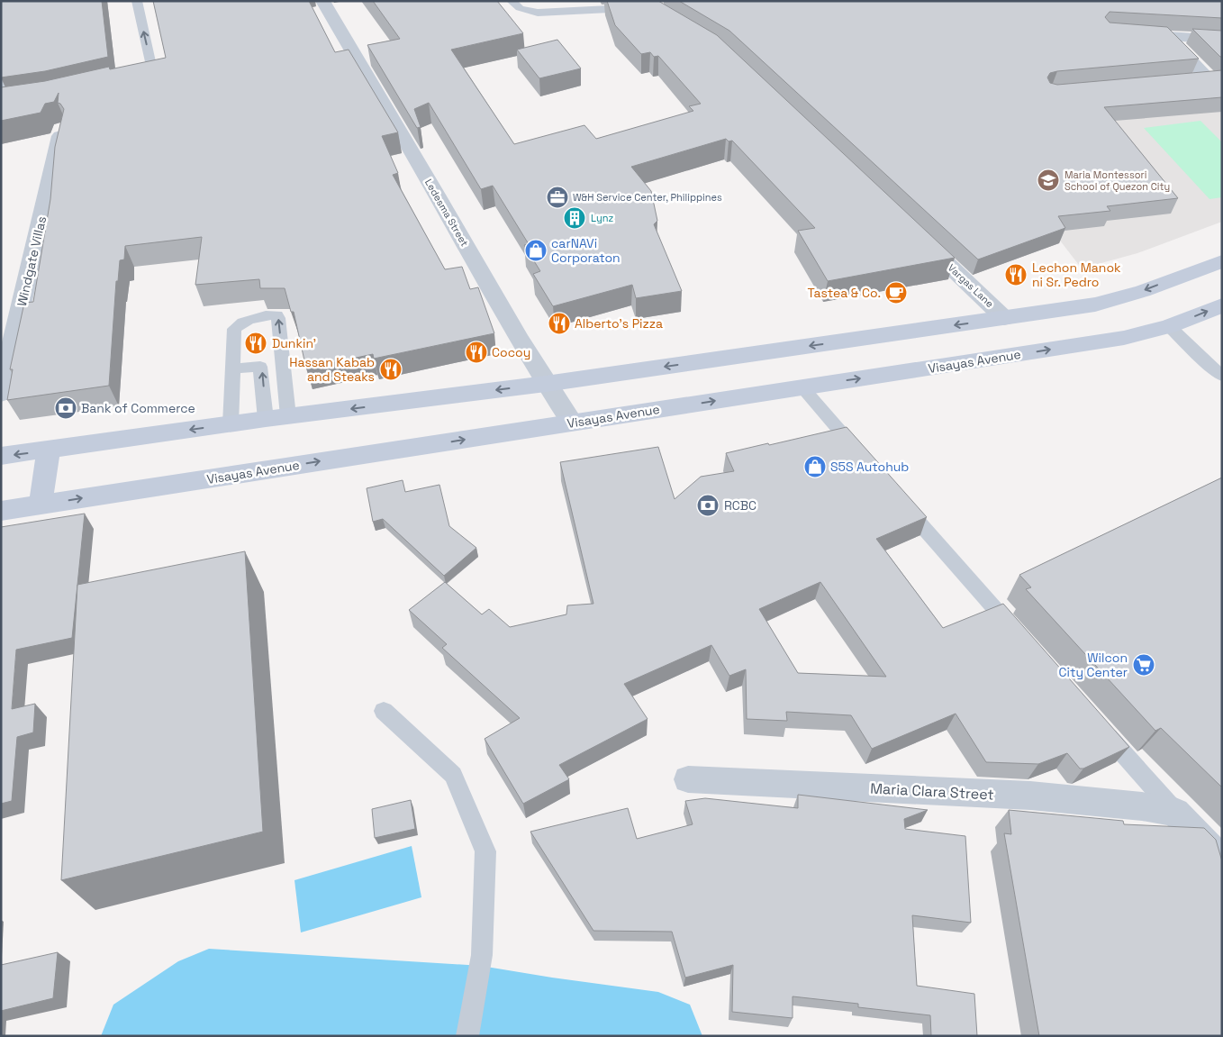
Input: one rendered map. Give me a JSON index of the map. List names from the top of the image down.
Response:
{
  "streets": {
    "main road": ["Visayas Avenue"],
    "street": [
      "Ledesma Street",
      "Windgate Villas",
      "Vargas Lane",
      "Maria Clara Street"
    ]
  },
  "crossings": [
    ["Ledesma Street", "Visayas Avenue"]
  ],
  "places": {
    "school or university": ["Maria Montessori School of Quezon City"],
    "office": ["W&H Service Center, Philippines"],
    "building": ["Lynz"],
    "shop": ["carNAVi Corporaton", "S5S Autohub"],
    "restaurant": [
      "Lechon Manok ni Sr. Pedro",
      "Alberto's Pizza",
      "Dunkin'",
      "Cocoy",
      "Hassan Kabab and Steaks"
    ],
    "cafe": ["Tastea & Co."],
    "bank": ["Bank of Commerce", "RCBC"],
    "supermarket": ["Wilcon City Center"]
  }
}
